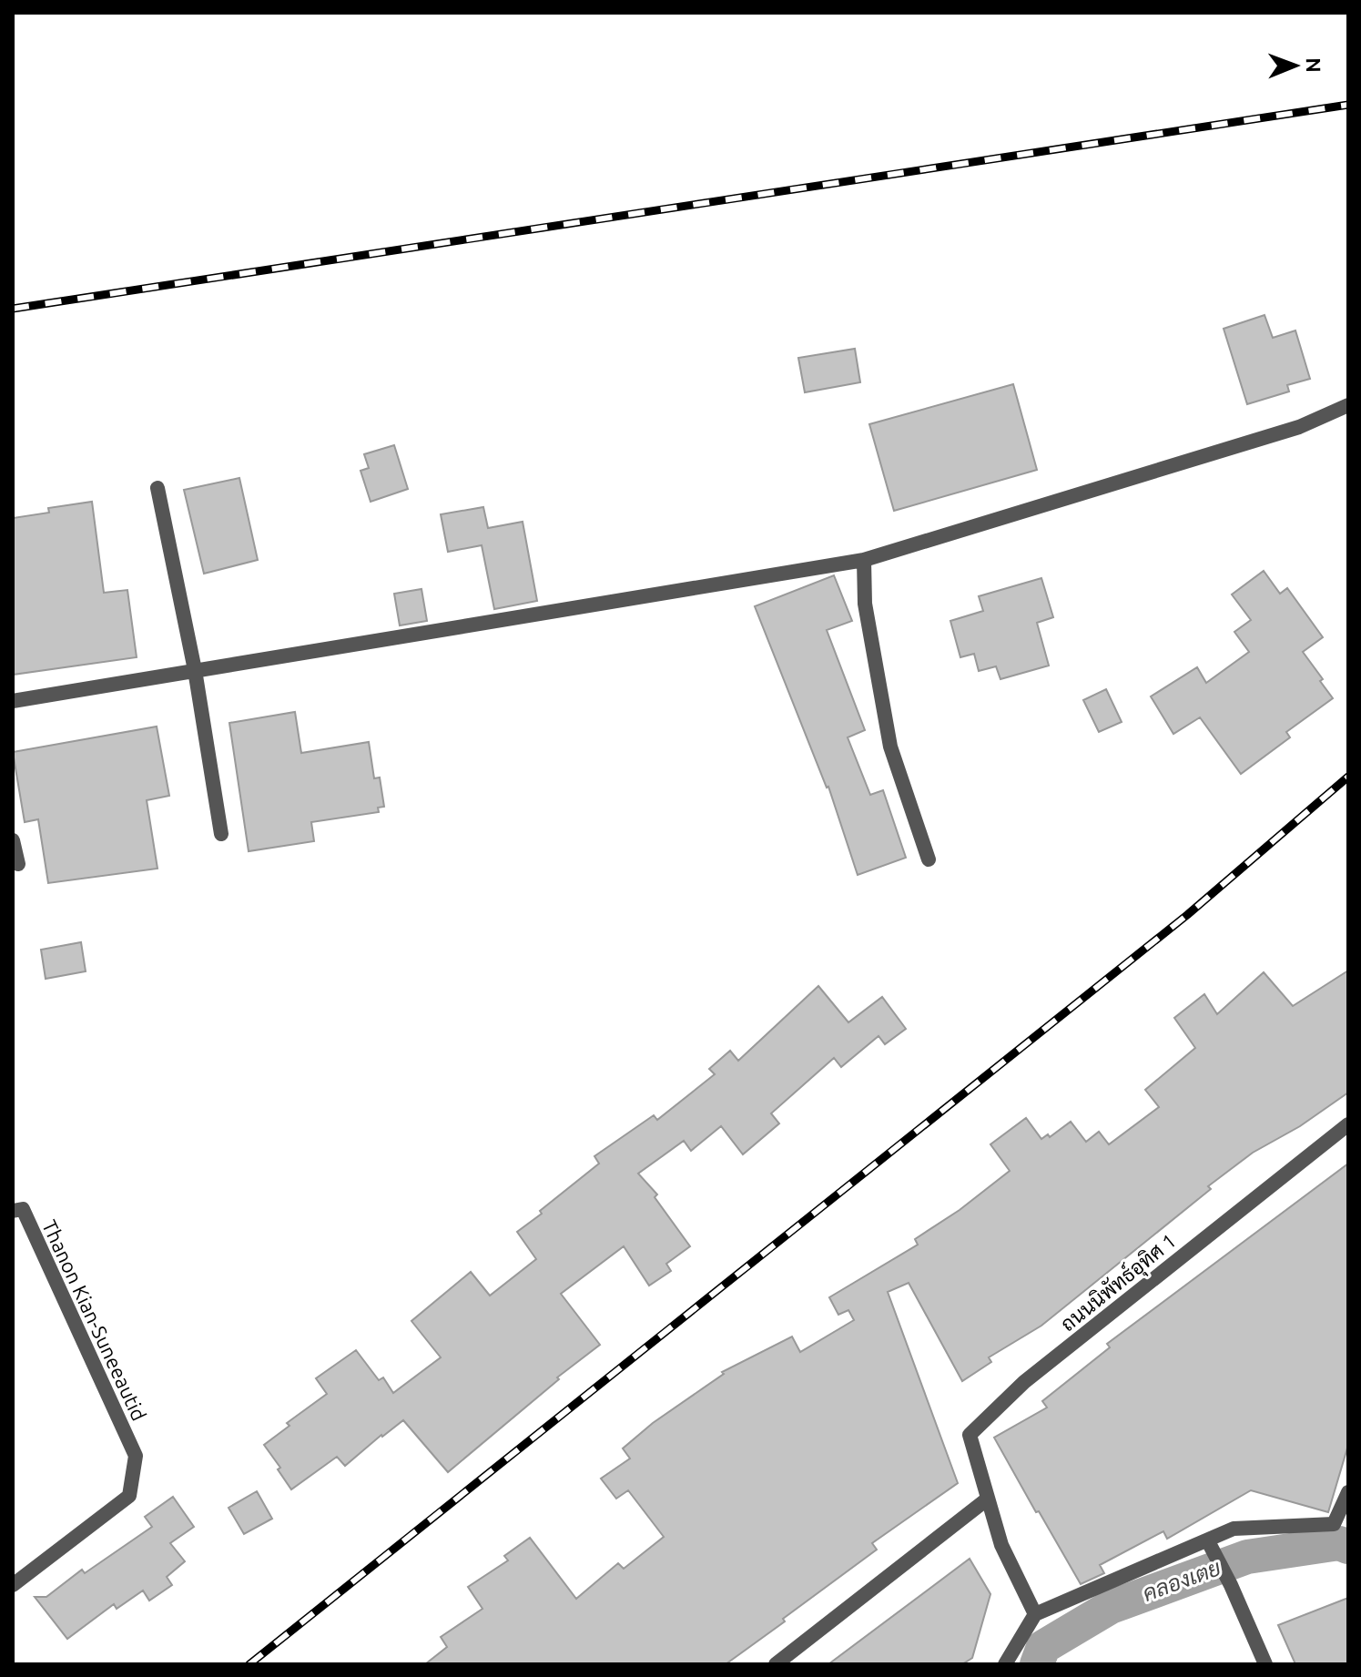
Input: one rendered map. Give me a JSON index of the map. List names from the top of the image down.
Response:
{
  "streets": {
    "street": ["ถนนนิพัทธ์อุทิศ 1", "Thanon Kian-Suneeautid"]
  },
  "water": ["คลองเตย"],
  "north": "right"
}
